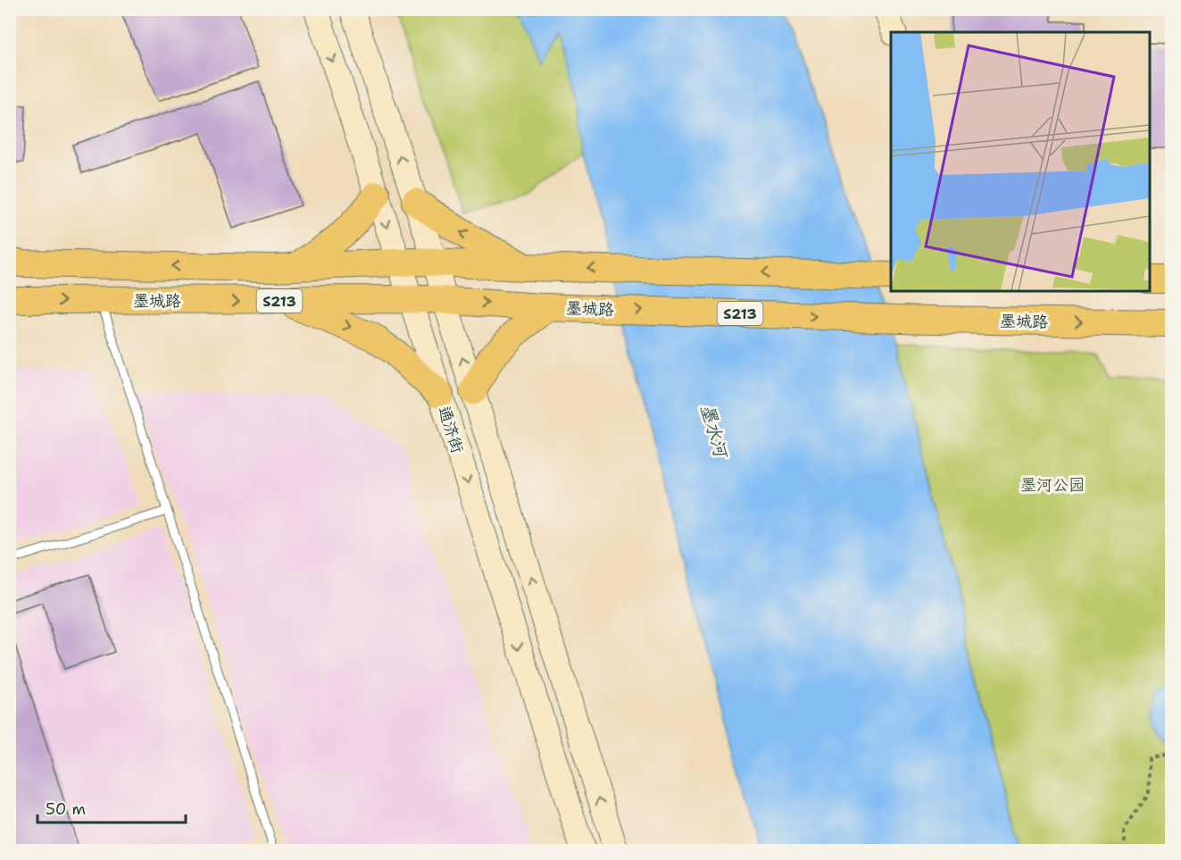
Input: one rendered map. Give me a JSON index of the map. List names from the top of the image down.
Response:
{
  "streets": {
    "main road": ["墨城路", "S213"],
    "street": ["通济街"]
  },
  "crossings": [
    ["墨城路", "通济街"],
    ["S213", "通济街"]
  ],
  "water": ["墨水河"],
  "parks": ["墨河公园"],
  "scale_bar": "50 m"
}
